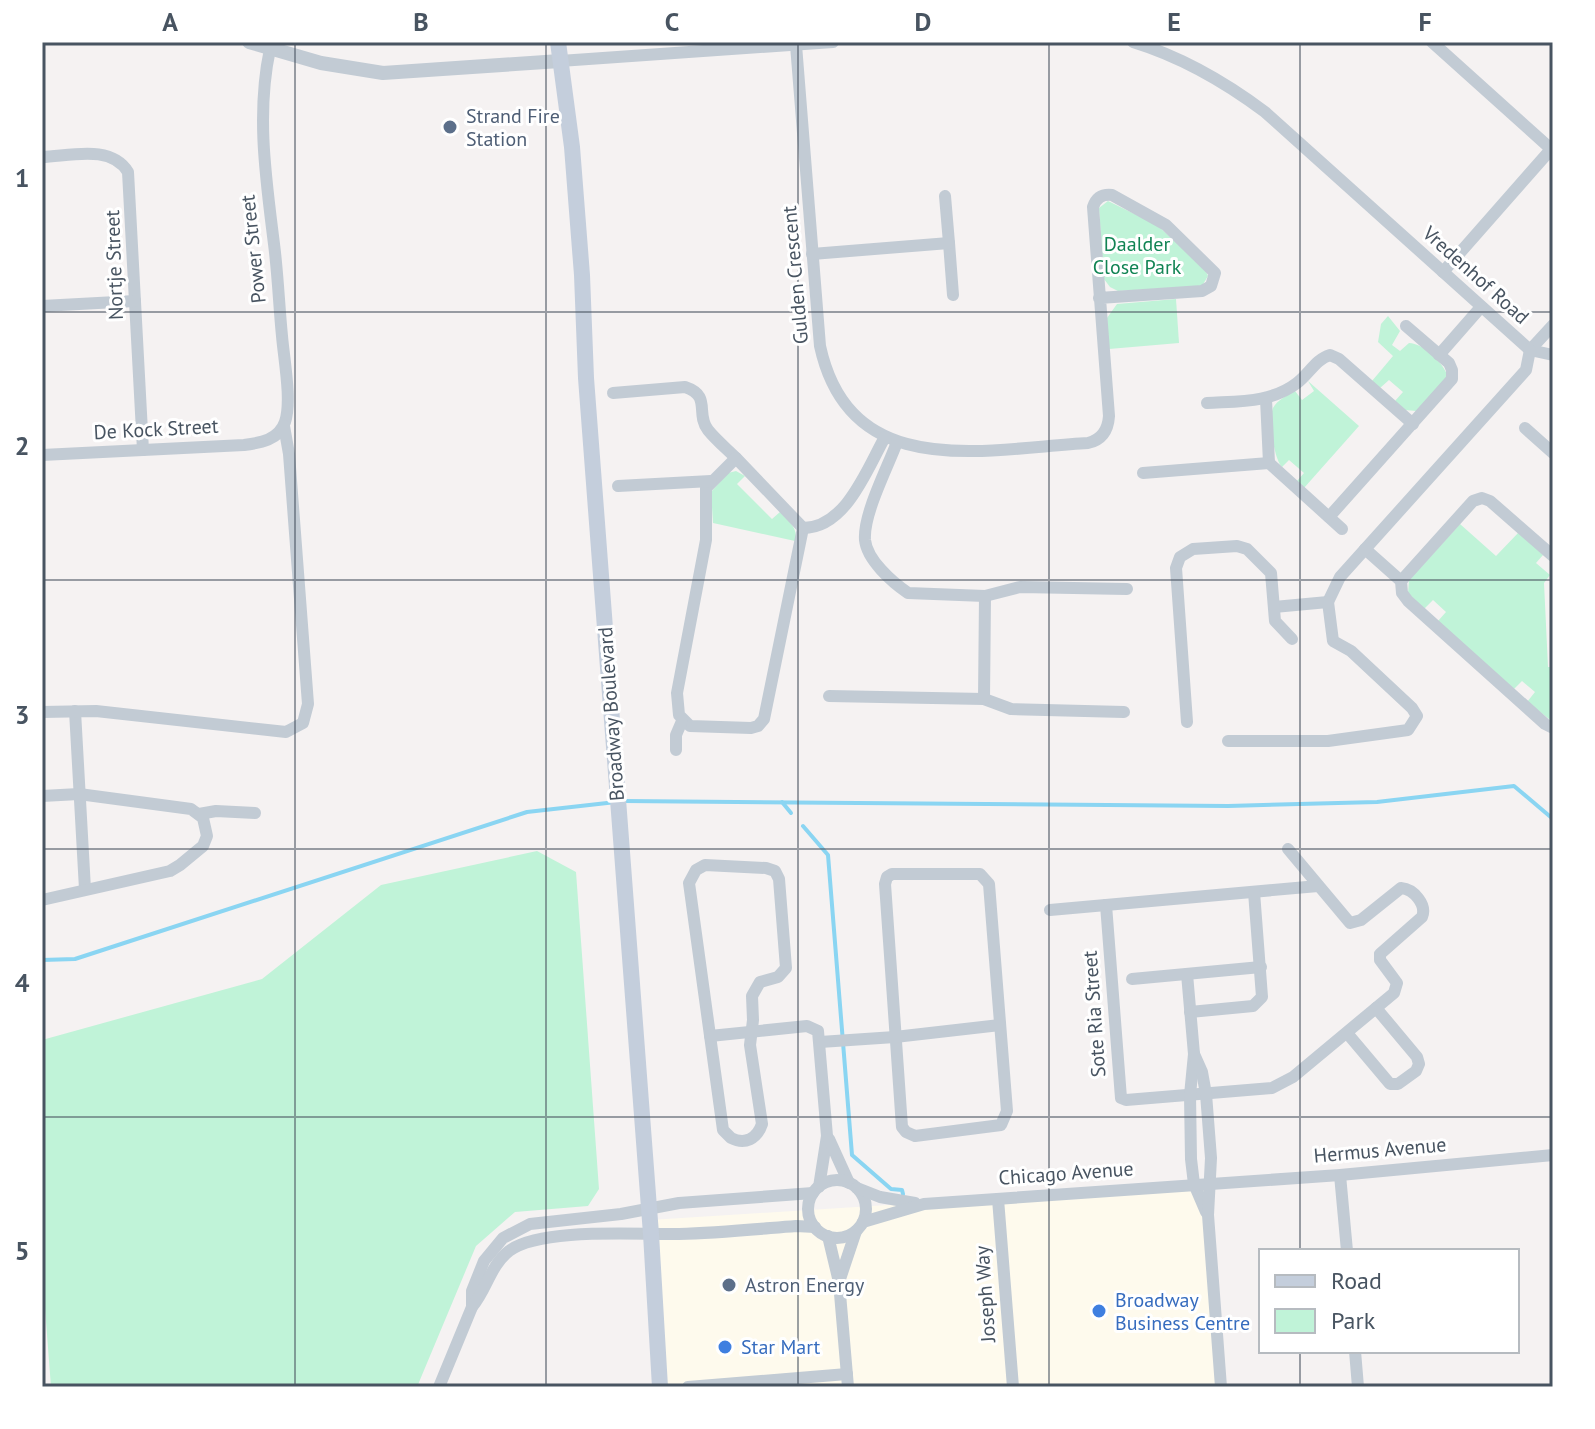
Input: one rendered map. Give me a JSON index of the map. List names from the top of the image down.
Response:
{
  "streets": {
    "main road": ["Broadway Boulevard"],
    "street": [
      "Power Street",
      "Nortje Street",
      "Gulden Crescent",
      "Vredenhof Road",
      "De Kock Street",
      "Sote Ria Street",
      "Hermus Avenue",
      "Chicago Avenue",
      "Joseph Way"
    ]
  },
  "crossings": [
    ["Power Street", "De Kock Street"],
    ["Nortje Street", "De Kock Street"],
    ["Hermus Avenue", "Chicago Avenue"],
    ["Chicago Avenue", "Joseph Way"]
  ],
  "parks": ["Daalder Close Park"],
  "places": [
    "Strand Fire Station",
    "Astron Energy",
    "Broadway Business Centre",
    "Star Mart"
  ],
  "legend": ["Road", "Park"],
  "grid": {
    "columns": [
      "A",
      "B",
      "C",
      "D",
      "E",
      "F"
    ],
    "rows": [
      "1",
      "2",
      "3",
      "4",
      "5"
    ]
  }
}
